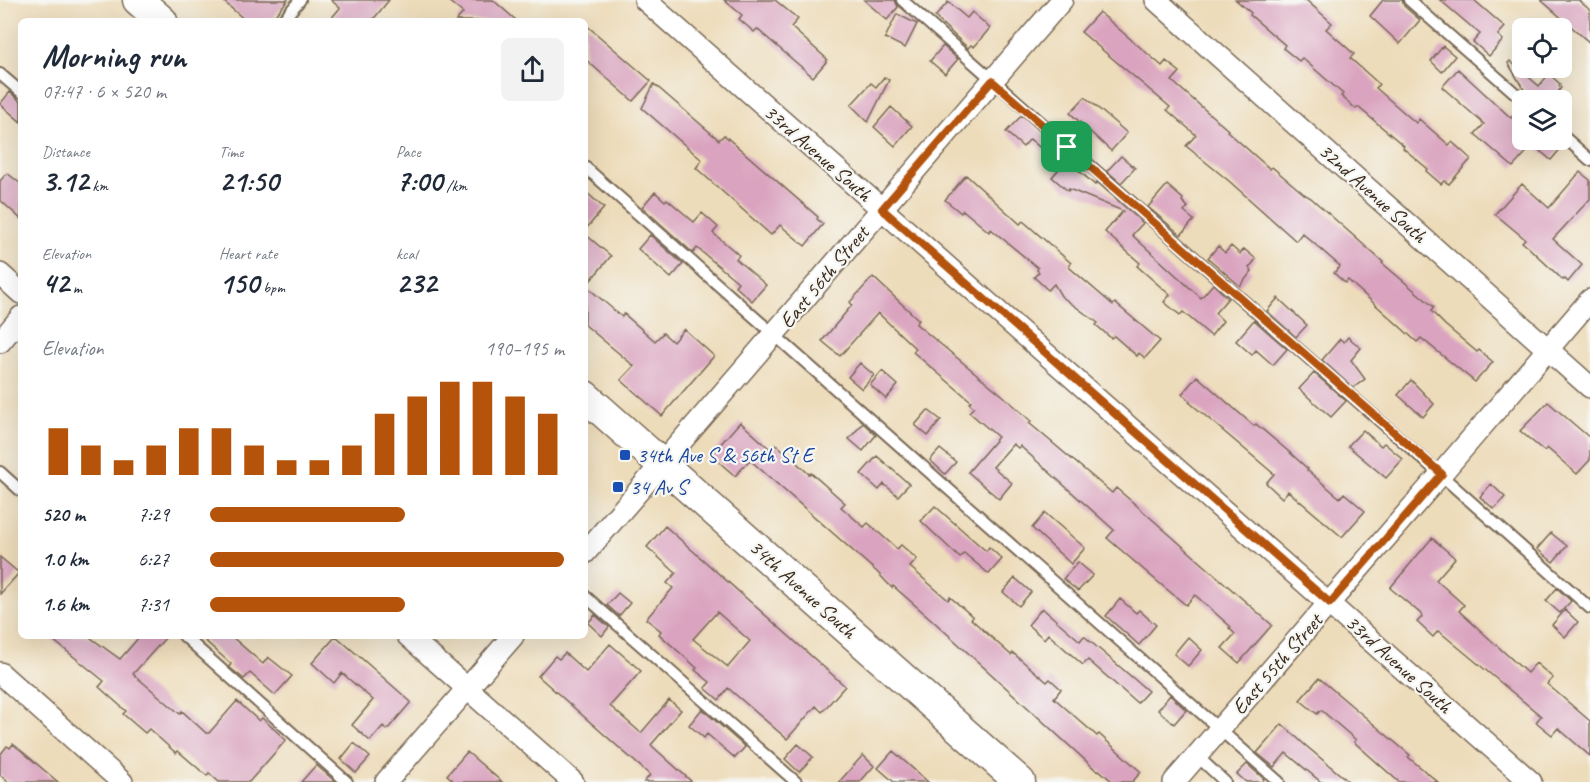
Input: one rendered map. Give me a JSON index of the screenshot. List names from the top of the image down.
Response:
{
  "streets": {
    "street": [
      "33rd Avenue South",
      "32nd Avenue South",
      "East 56th Street",
      "34th Avenue South",
      "East 55th Street"
    ]
  },
  "crossings": [
    ["33rd Avenue South", "East 56th Street"],
    ["33rd Avenue South", "East 55th Street"],
    ["32nd Avenue South", "East 55th Street"],
    ["East 56th Street", "34th Avenue South"]
  ],
  "places": {
    "transit": ["34th Ave S & 56th St E", "34 Av S"]
  },
  "page": {
    "heading": ["Morning run", "07:47 · 6 × 520 m"],
    "stats": [
      ["Distance", "3.12 km"],
      ["Time", "21:50"],
      ["Pace", "7:00 /km"],
      ["Elevation", "42 m"],
      ["Heart rate", "150 bpm"],
      ["kcal", "232"]
    ],
    "chart": ["Elevation", "190–195 m"],
    "list": [
      {
        "name": "520 m",
        "note": "7:29"
      },
      {
        "name": "1.0 km",
        "note": "6:27"
      },
      {
        "name": "1.6 km",
        "note": "7:31"
      }
    ]
  }
}
